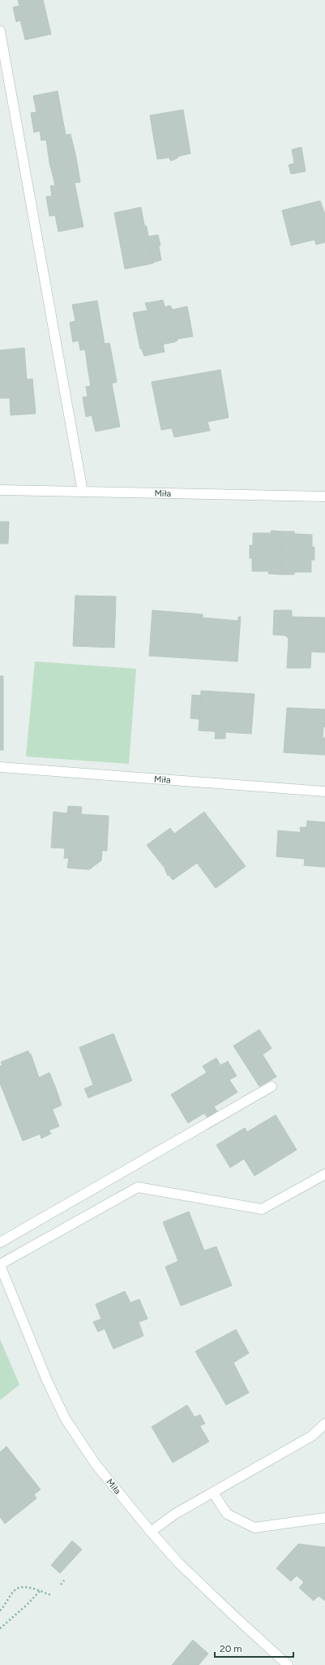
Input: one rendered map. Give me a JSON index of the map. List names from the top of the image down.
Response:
{
  "streets": {
    "street": ["Miła"]
  },
  "scale_bar": "20 m"
}
